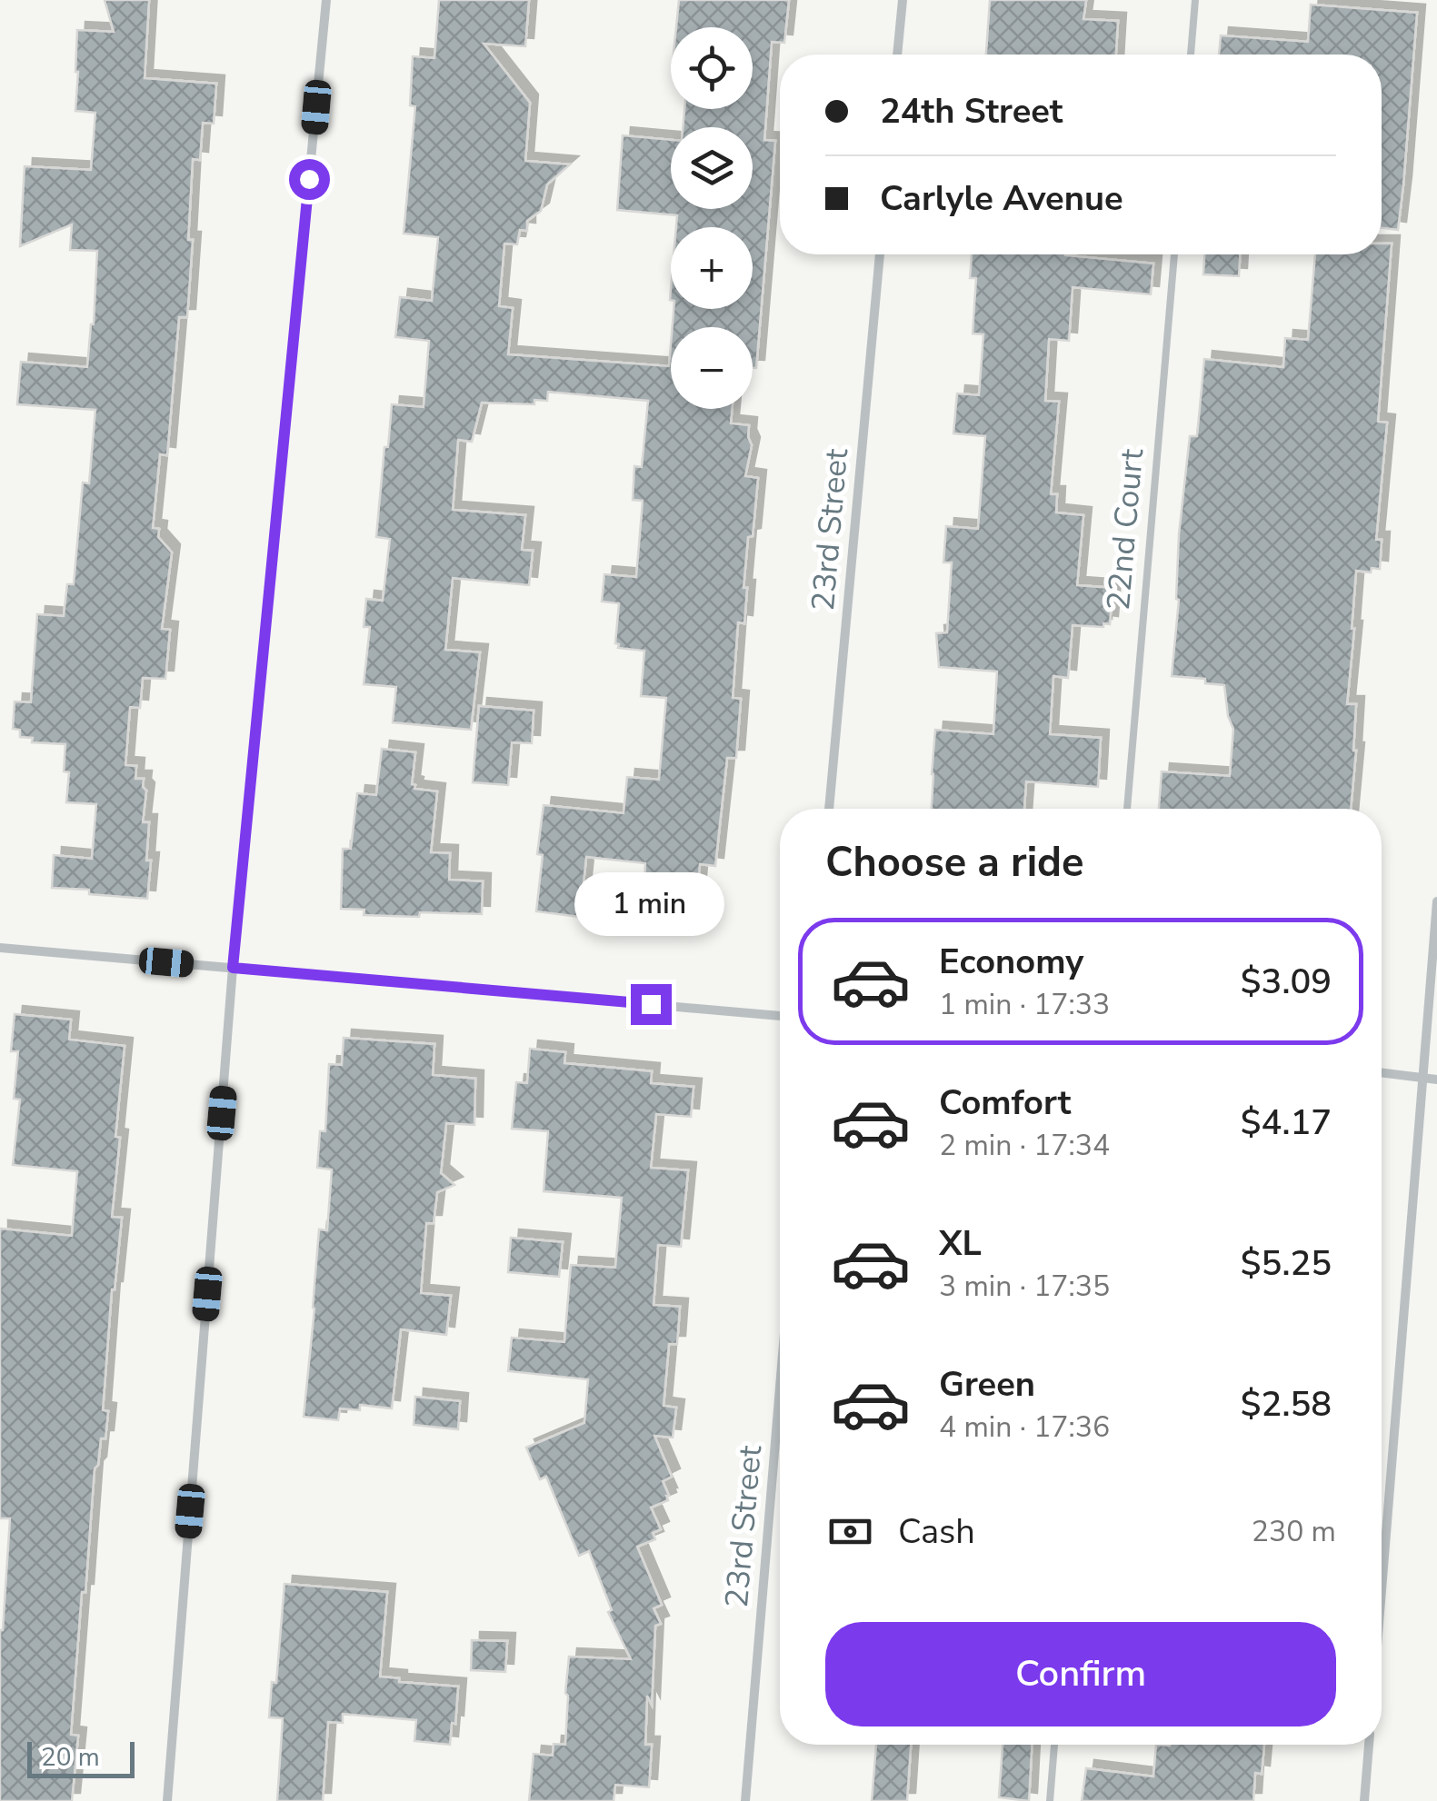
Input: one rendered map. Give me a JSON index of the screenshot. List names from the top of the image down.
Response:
{
  "streets": {
    "street": ["23rd Street"],
    "lane": ["22nd Court"]
  },
  "scale_bar": "20 m",
  "page": {
    "map_buttons": ["+", "−"],
    "banner": ["24th Street", "Carlyle Avenue"],
    "heading": "Choose a ride",
    "bubble": "1 min",
    "list": [
      {
        "name": "Economy",
        "note": "1 min · 17:33",
        "value": "$3.09"
      },
      {
        "name": "Comfort",
        "note": "2 min · 17:34",
        "value": "$4.17"
      },
      {
        "name": "XL",
        "note": "3 min · 17:35",
        "value": "$5.25"
      },
      {
        "name": "Green",
        "note": "4 min · 17:36",
        "value": "$2.58"
      }
    ],
    "pay": ["Cash", "230 m"],
    "buttons": "Confirm",
    "scale": "20 m"
  }
}
